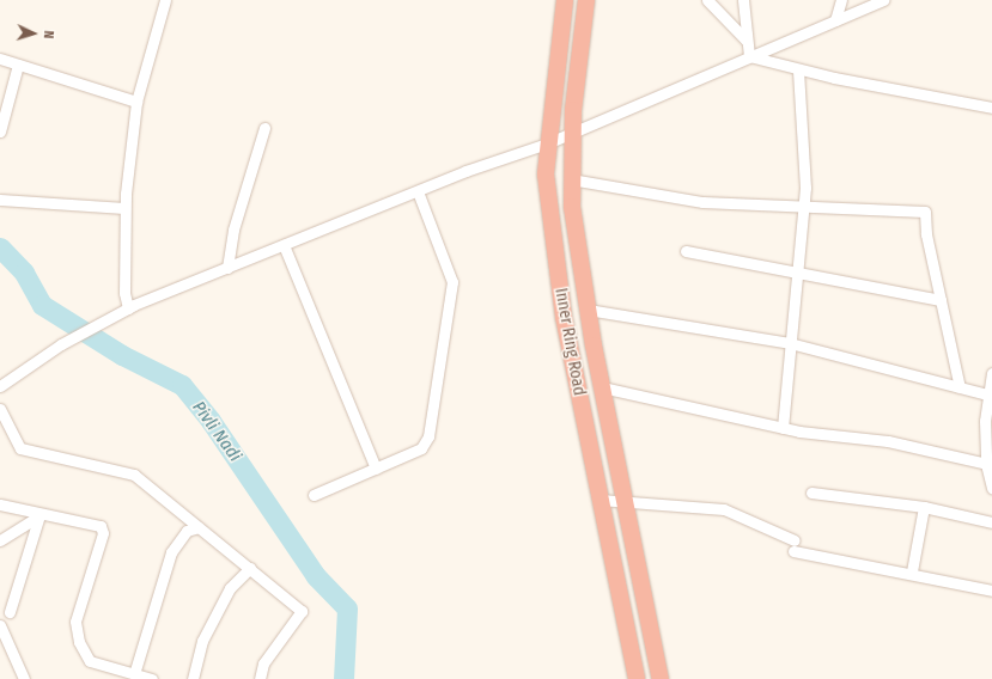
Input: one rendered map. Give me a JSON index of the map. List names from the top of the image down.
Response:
{
  "streets": {
    "highway": ["Inner Ring Road"]
  },
  "water": ["Pivli Nadi"],
  "north": "right"
}
